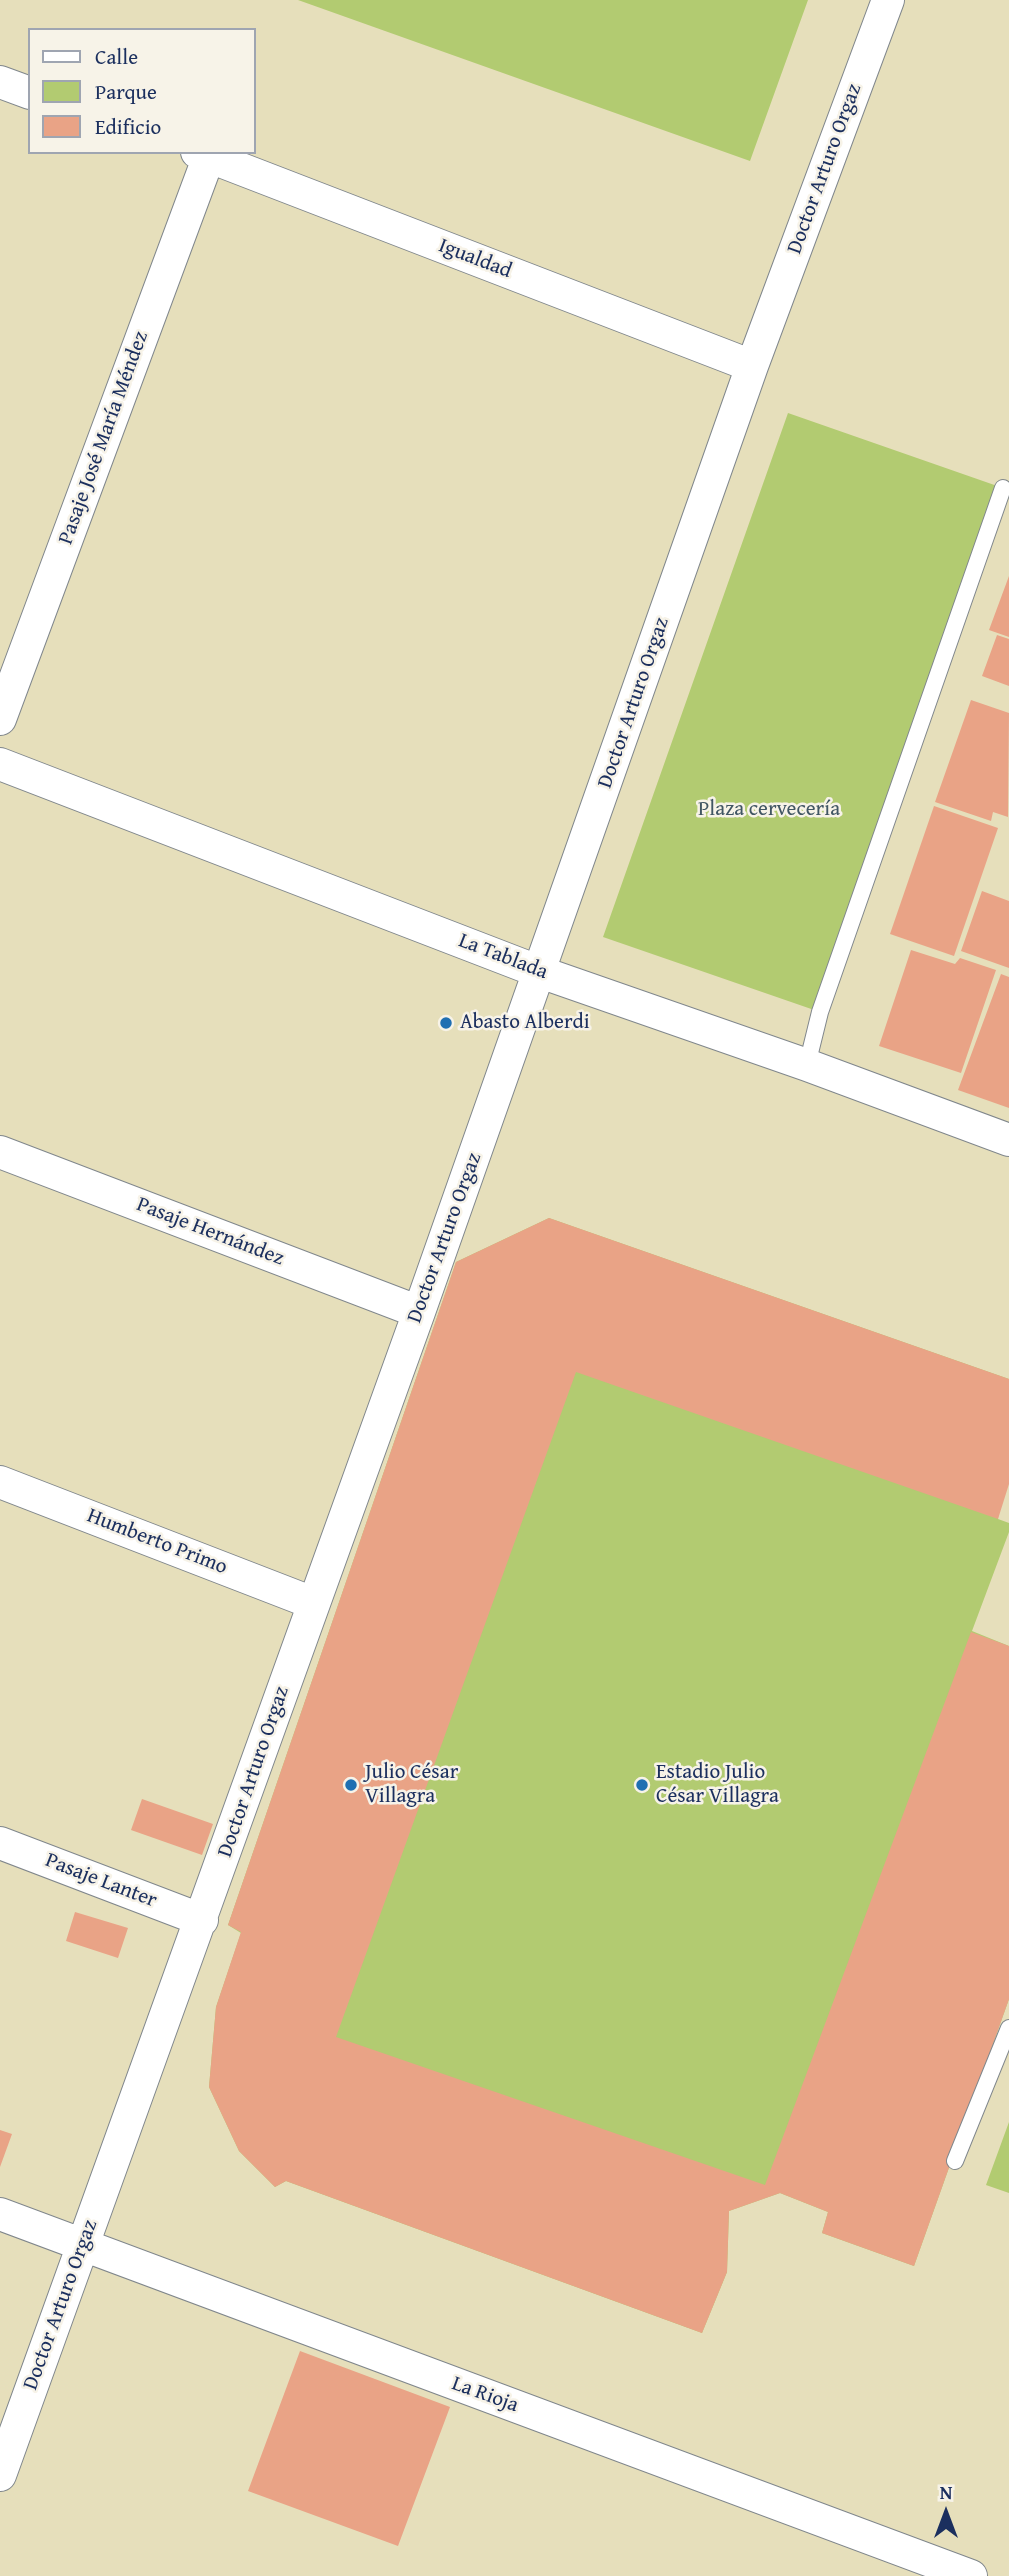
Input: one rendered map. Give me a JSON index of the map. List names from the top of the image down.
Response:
{
  "streets": {
    "street": [
      "Doctor Arturo Orgaz",
      "Igualdad",
      "Pasaje José María Méndez",
      "La Tablada",
      "Pasaje Hernández",
      "Humberto Primo",
      "Pasaje Lanter",
      "La Rioja"
    ]
  },
  "crossings": [
    ["Doctor Arturo Orgaz", "Igualdad"],
    ["Doctor Arturo Orgaz", "La Tablada"],
    ["Doctor Arturo Orgaz", "Pasaje Hernández"],
    ["Doctor Arturo Orgaz", "Humberto Primo"],
    ["Doctor Arturo Orgaz", "Pasaje Lanter"],
    ["Doctor Arturo Orgaz", "La Rioja"],
    ["Igualdad", "Pasaje José María Méndez"]
  ],
  "parks": ["Plaza cervecería"],
  "places": ["Abasto Alberdi", "Julio César Villagra", "Estadio Julio César Villagra"],
  "legend": ["Calle", "Parque", "Edificio"],
  "north": "top"
}
